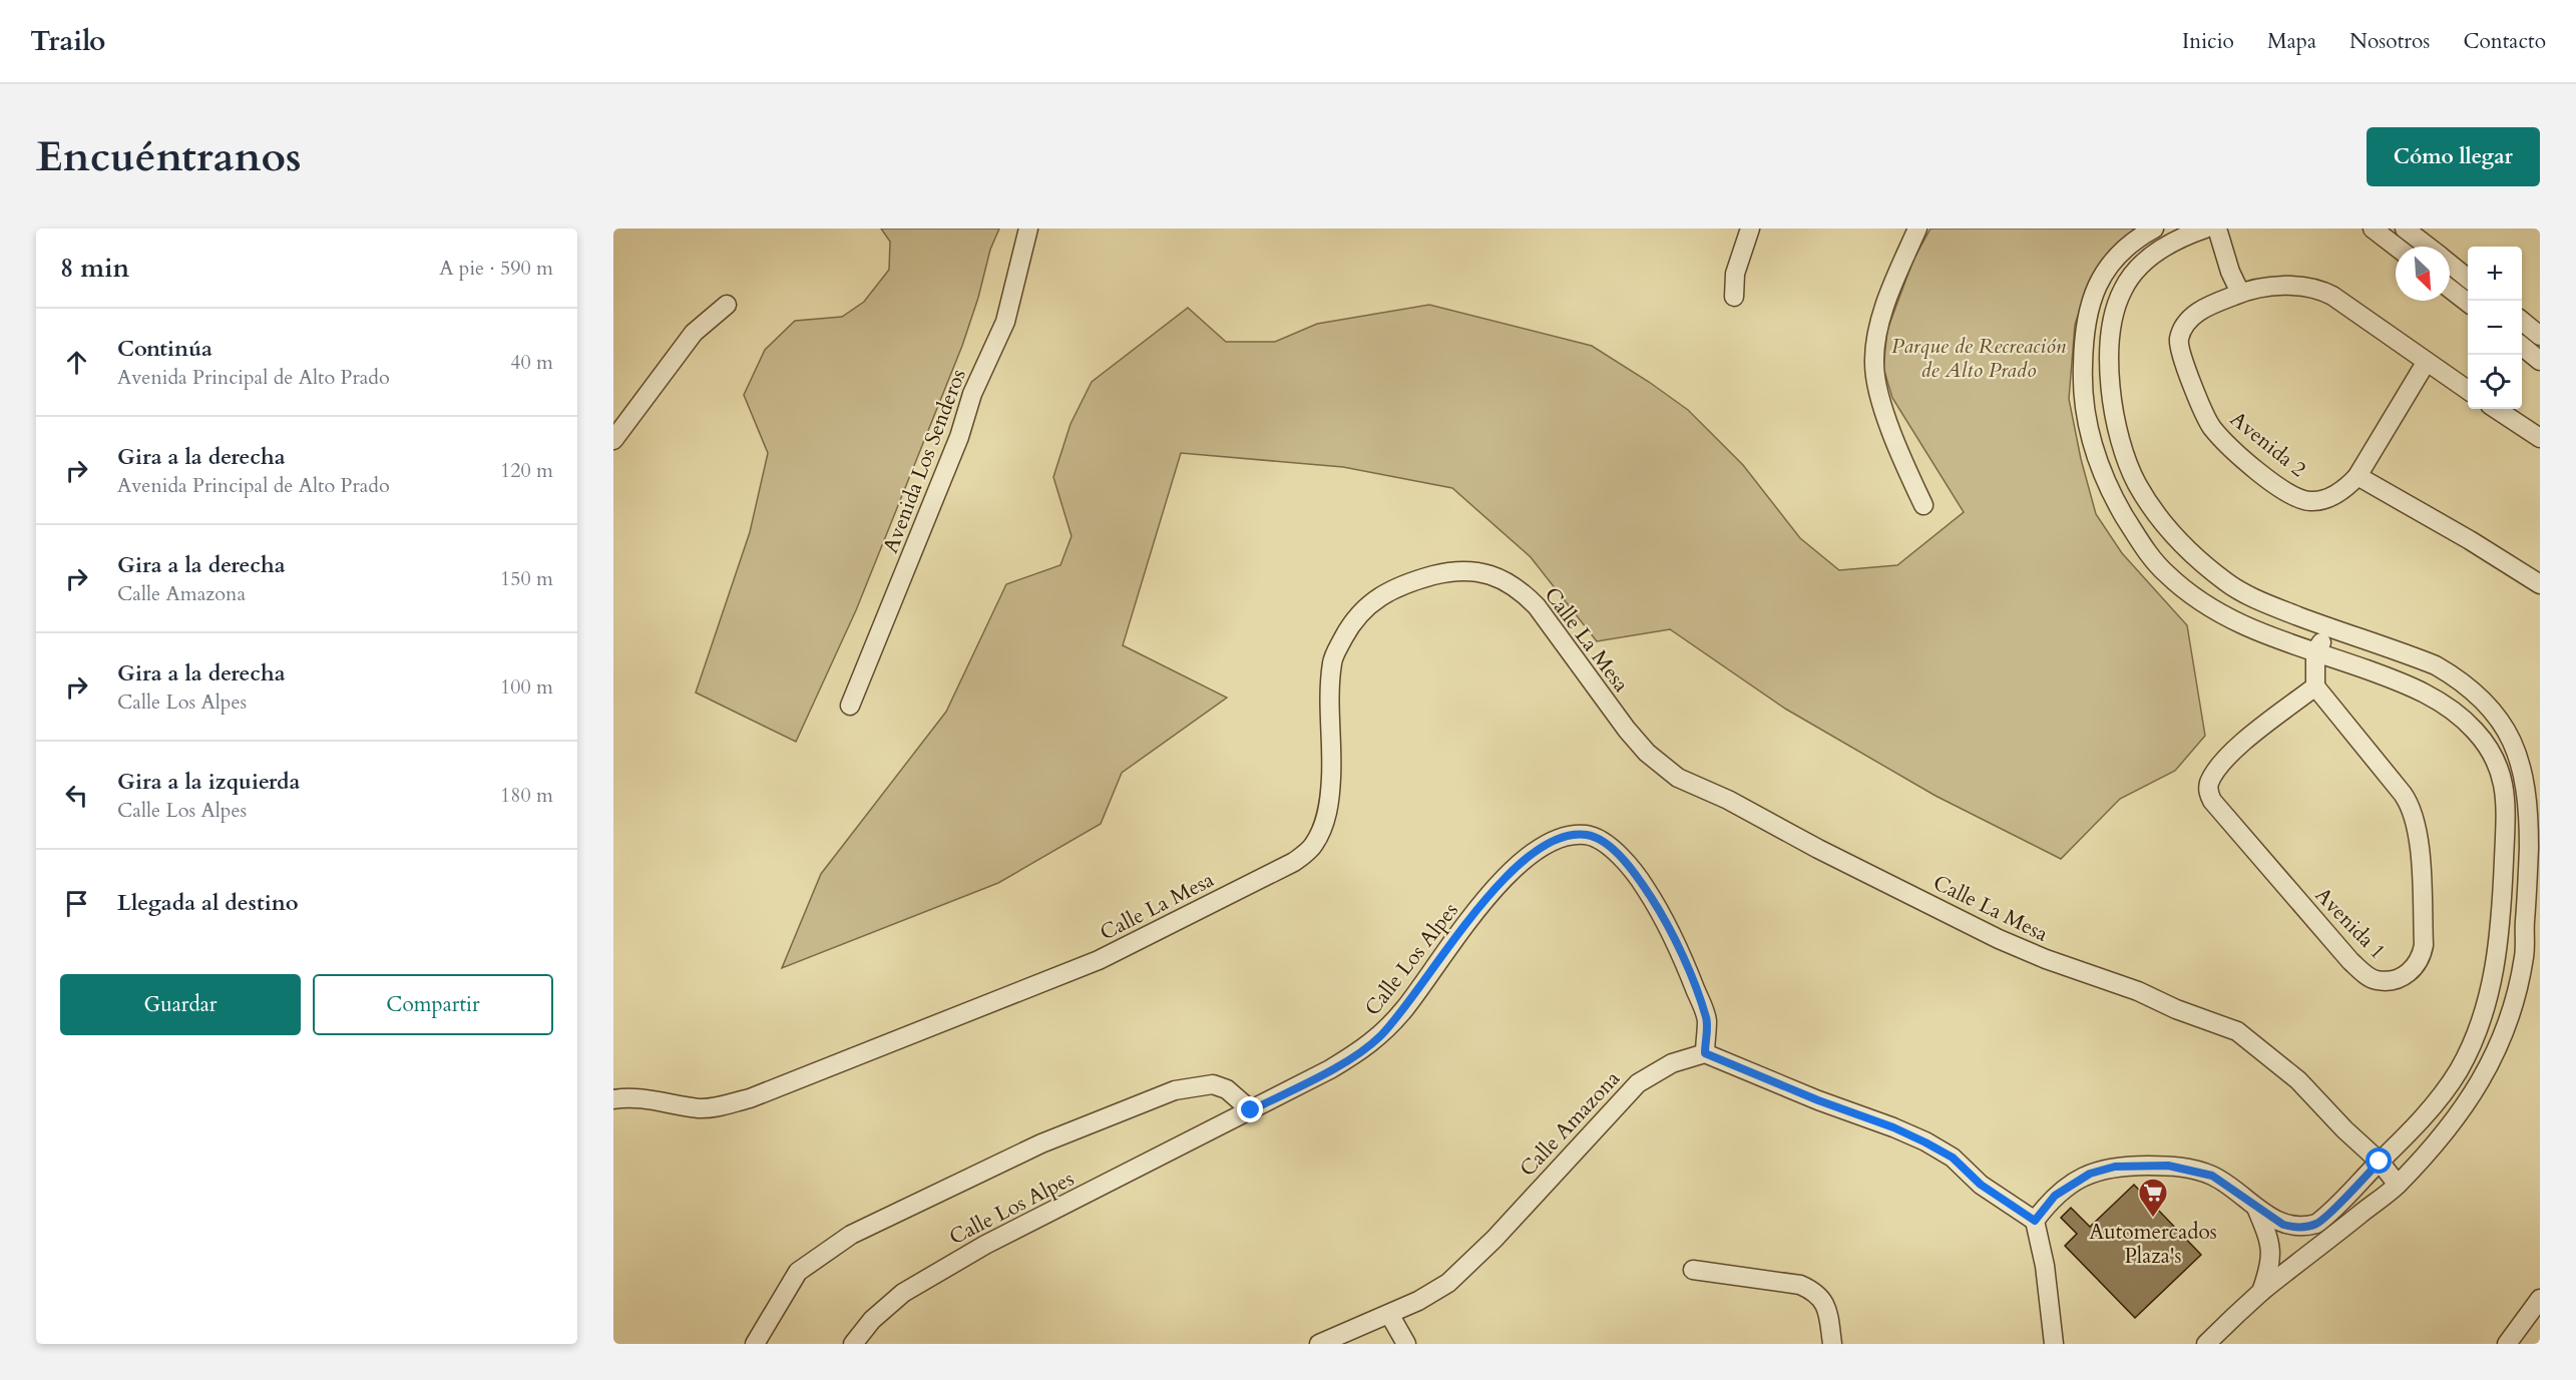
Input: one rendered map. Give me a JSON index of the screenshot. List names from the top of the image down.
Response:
{
  "streets": {
    "street": [
      "Avenida 2",
      "Avenida Los Senderos",
      "Calle La Mesa",
      "Avenida 1",
      "Calle Los Alpes",
      "Calle Amazona"
    ]
  },
  "crossings": [
    ["Calle Los Alpes", "Calle Amazona"]
  ],
  "parks": ["Parque de Recreación de Alto Prado"],
  "places": {
    "supermarket": ["Automercados Plaza's"]
  },
  "north": "bottom right",
  "page": {
    "header": "Trailo",
    "nav": [
      "Inicio",
      "Mapa",
      "Nosotros",
      "Contacto"
    ],
    "buttons": [
      "Cómo llegar",
      ["Guardar", "Compartir"]
    ],
    "title": "Encuéntranos",
    "heading": ["8 min", "A pie · 590 m"],
    "map_buttons": ["+", "−"],
    "list": [
      ["Continúa", "Avenida Principal de Alto Prado", "40 m"],
      ["Gira a la derecha", "Avenida Principal de Alto Prado", "120 m"],
      ["Gira a la derecha", "Calle Amazona", "150 m"],
      ["Gira a la derecha", "Calle Los Alpes", "100 m"],
      ["Gira a la izquierda", "Calle Los Alpes", "180 m"],
      "Llegada al destino"
    ]
  }
}
